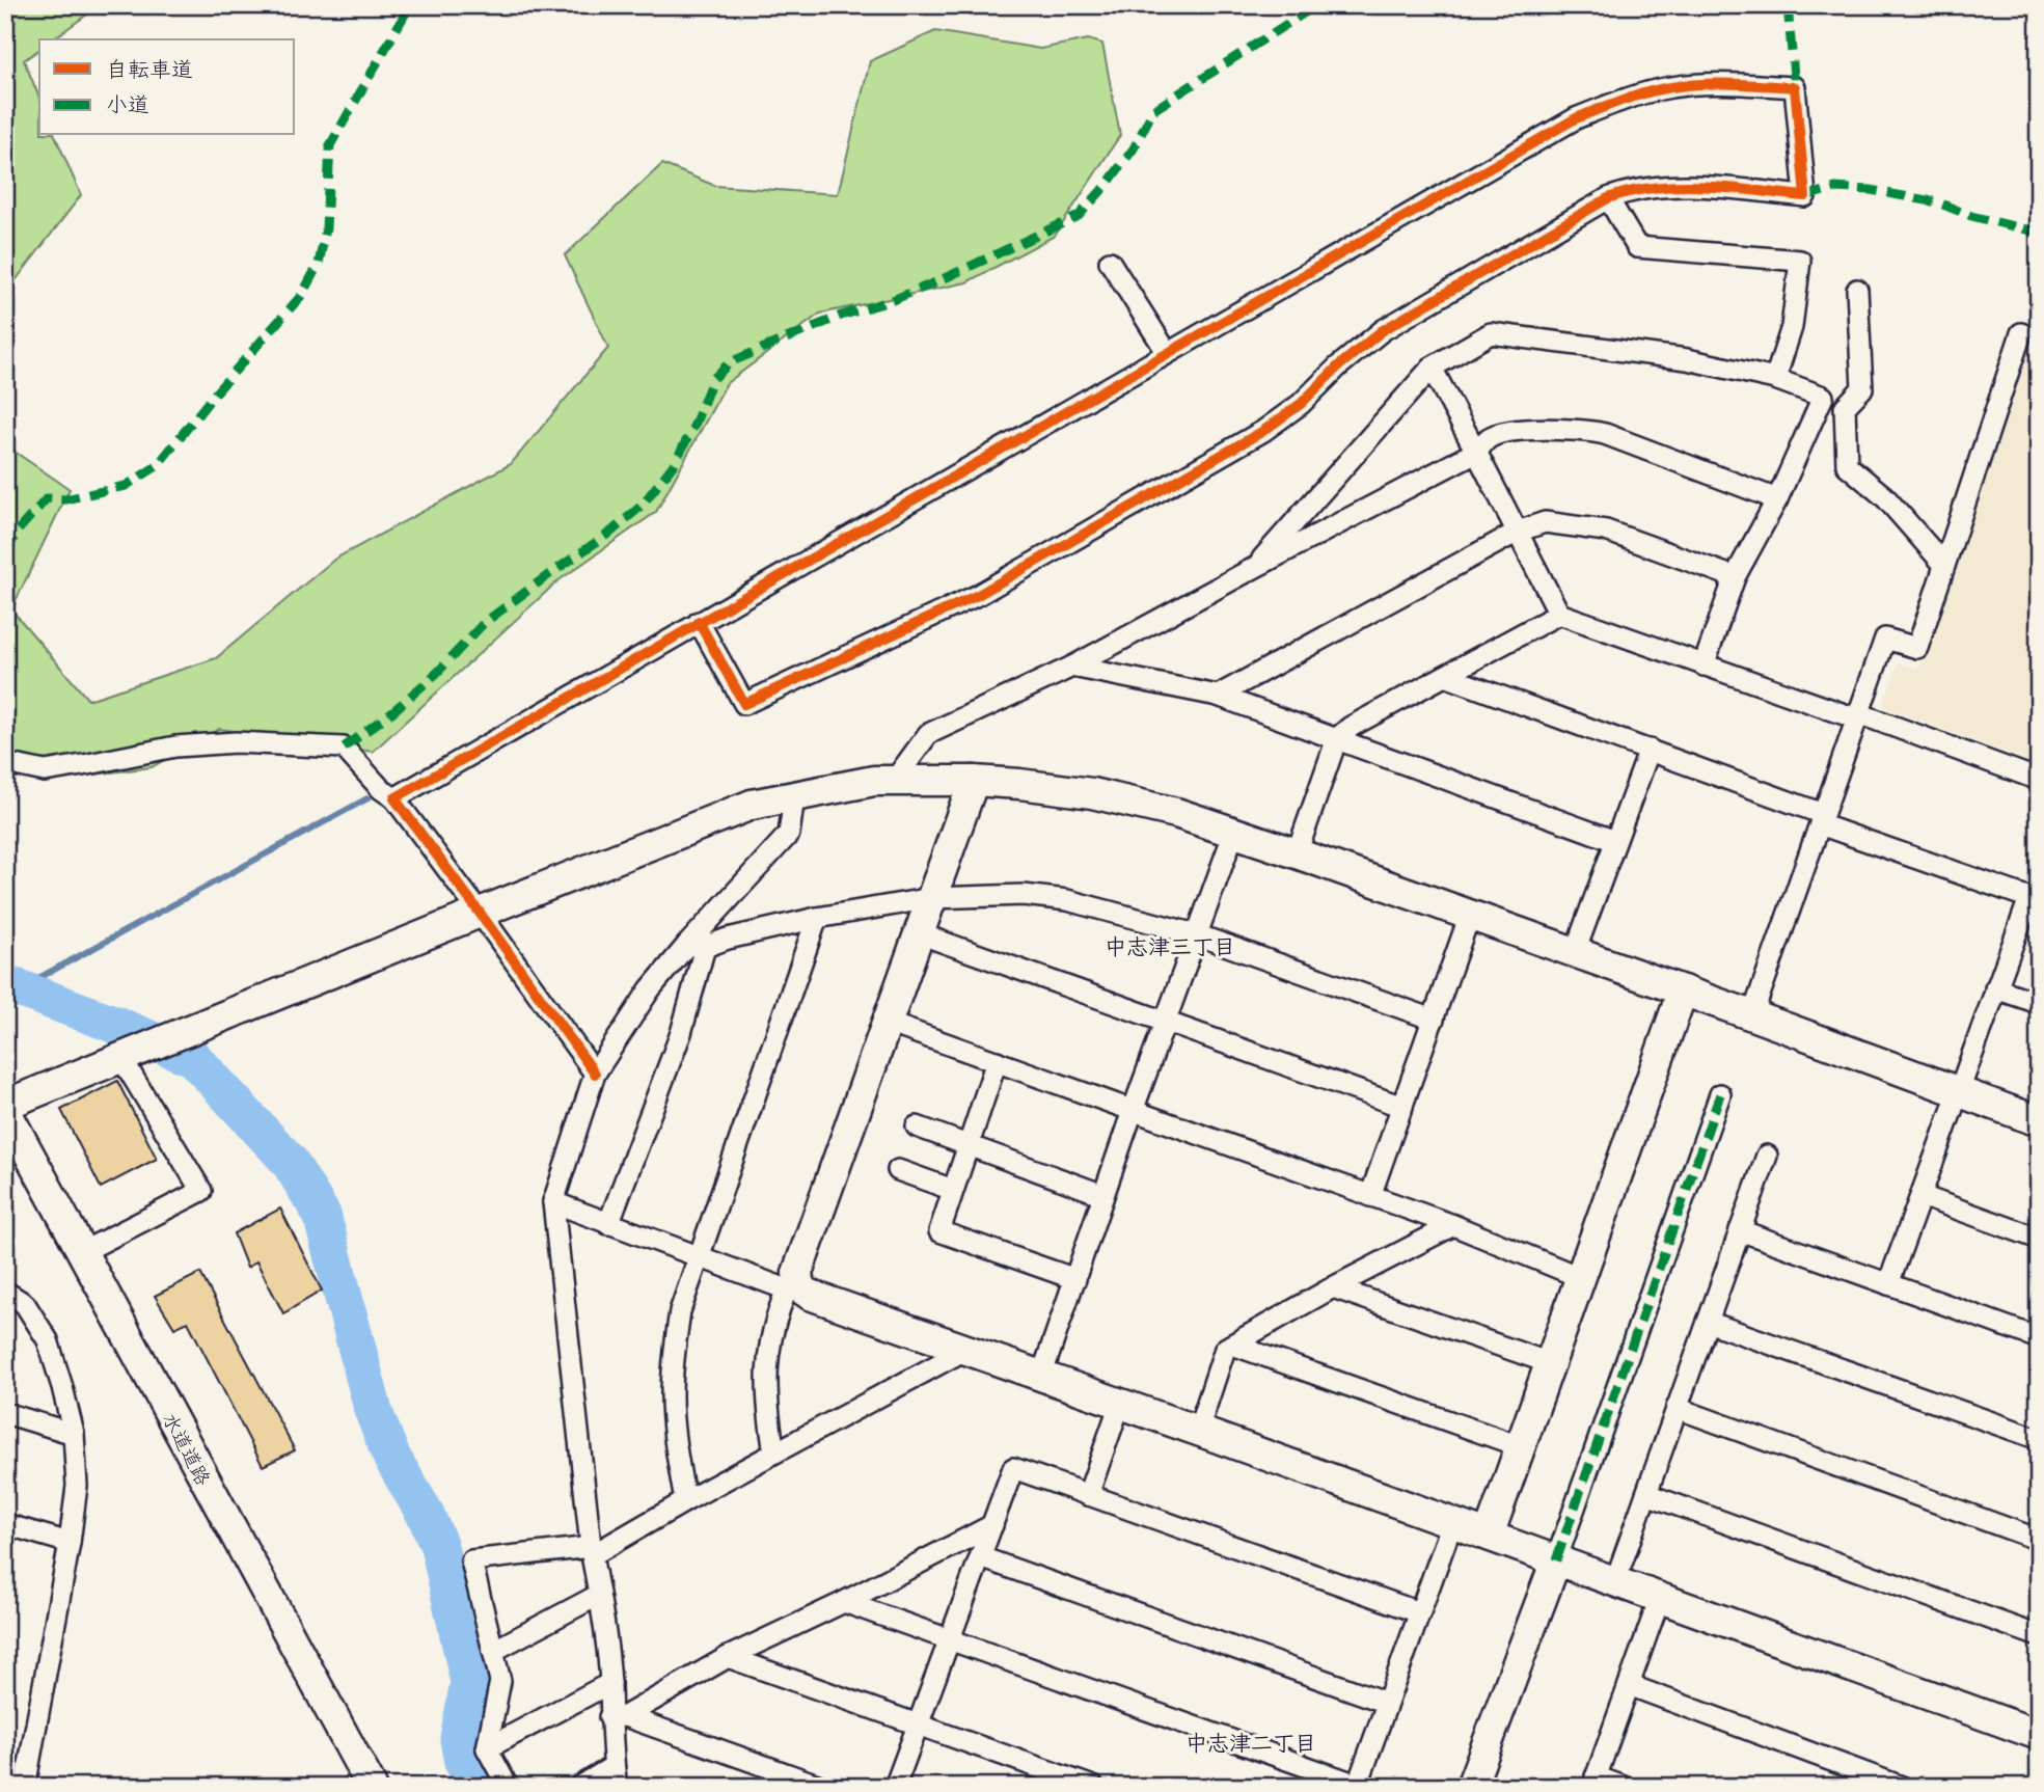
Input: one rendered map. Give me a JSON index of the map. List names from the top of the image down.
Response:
{
  "streets": {
    "street": ["水道道路"]
  },
  "districts": ["中志津三丁目", "中志津二丁目"],
  "legend": ["自転車道", "小道"]
}
